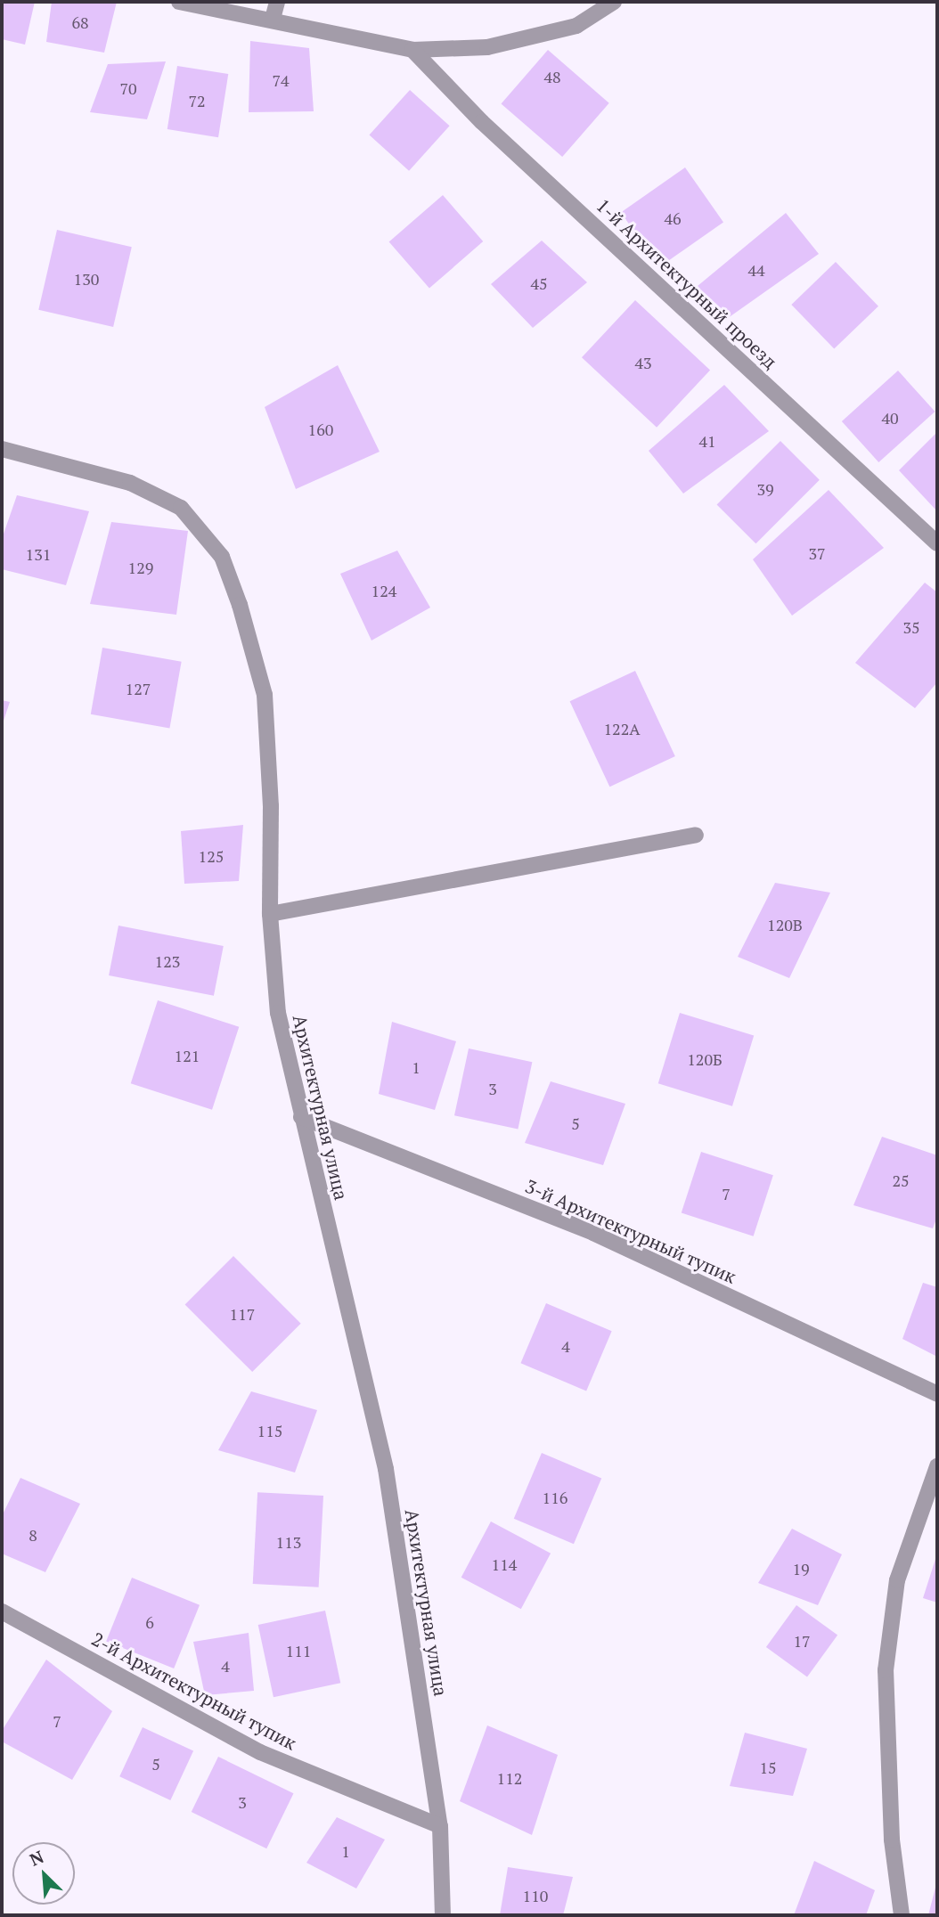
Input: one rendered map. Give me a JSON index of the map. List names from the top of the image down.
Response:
{
  "streets": {
    "street": [
      "1-й Архитектурный проезд",
      "Архитектурная улица",
      "3-й Архитектурный тупик",
      "2-й Архитектурный тупик"
    ]
  },
  "crossings": [
    ["Архитектурная улица", "3-й Архитектурный тупик"],
    ["Архитектурная улица", "2-й Архитектурный тупик"]
  ],
  "house_numbers": [
    "68",
    "48",
    "74",
    "70",
    "72",
    "46",
    "44",
    "130",
    "45",
    "43",
    "40",
    "160",
    "41",
    "39",
    "37",
    "131",
    "129",
    "124",
    "35",
    "127",
    "122А",
    "125",
    "120В",
    "123",
    "121",
    "120Б",
    "1",
    "3",
    "5",
    "25",
    "7",
    "117",
    "4",
    "115",
    "116",
    "8",
    "113",
    "114",
    "19",
    "6",
    "17",
    "111",
    "4",
    "7",
    "5",
    "15",
    "112",
    "3",
    "1",
    "110"
  ],
  "north": "top left"
}
